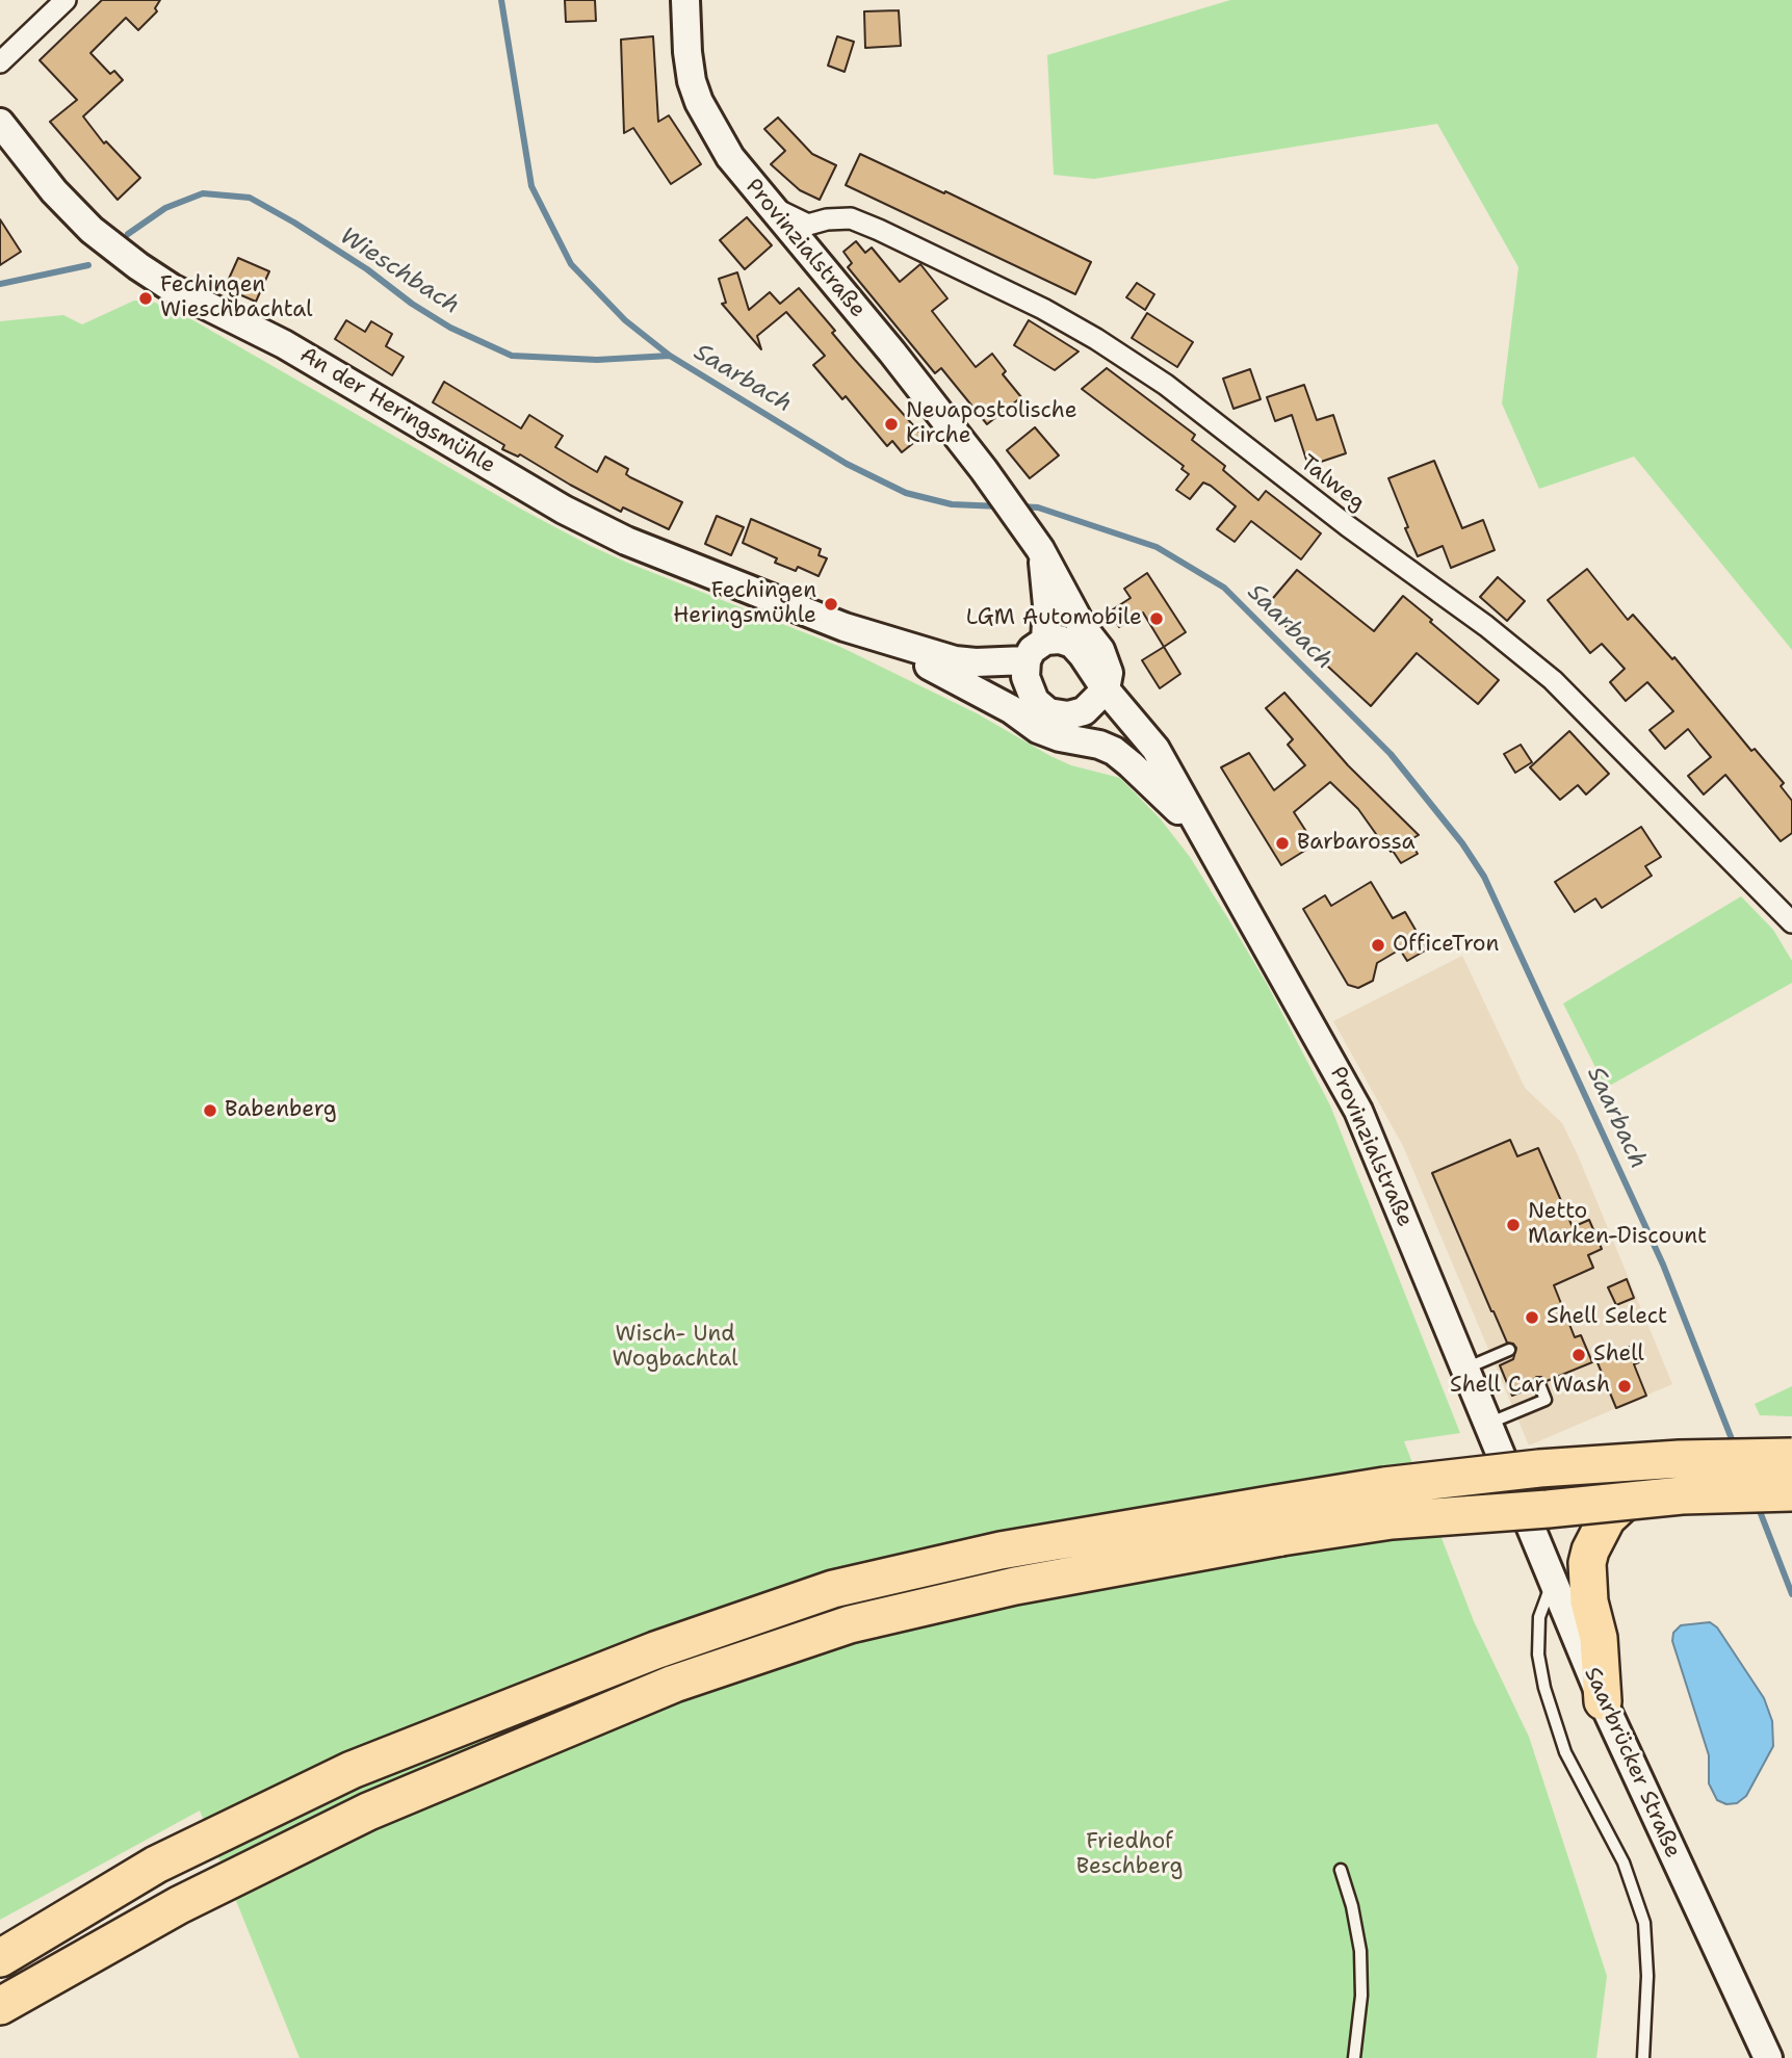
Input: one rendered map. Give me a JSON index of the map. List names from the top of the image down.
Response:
{
  "streets": {
    "main road": ["Provinzialstraße", "An der Heringsmühle", "Saarbrücker Straße"],
    "street": ["Talweg"]
  },
  "crossings": [
    ["Provinzialstraße", "An der Heringsmühle"],
    ["Provinzialstraße", "Talweg"],
    ["Provinzialstraße", "Saarbrücker Straße"]
  ],
  "water": ["Wieschbach", "Saarbach"],
  "parks": ["Wisch- Und Wogbachtal", "Friedhof Beschberg"],
  "places": [
    "Fechingen Wieschbachtal",
    "Neuapostolische Kirche",
    "Fechingen Heringsmühle",
    "LGM Automobile",
    "Barbarossa",
    "OfficeTron",
    "Babenberg",
    "Netto Marken-Discount",
    "Shell Select",
    "Shell",
    "Shell Car Wash"
  ]
}
